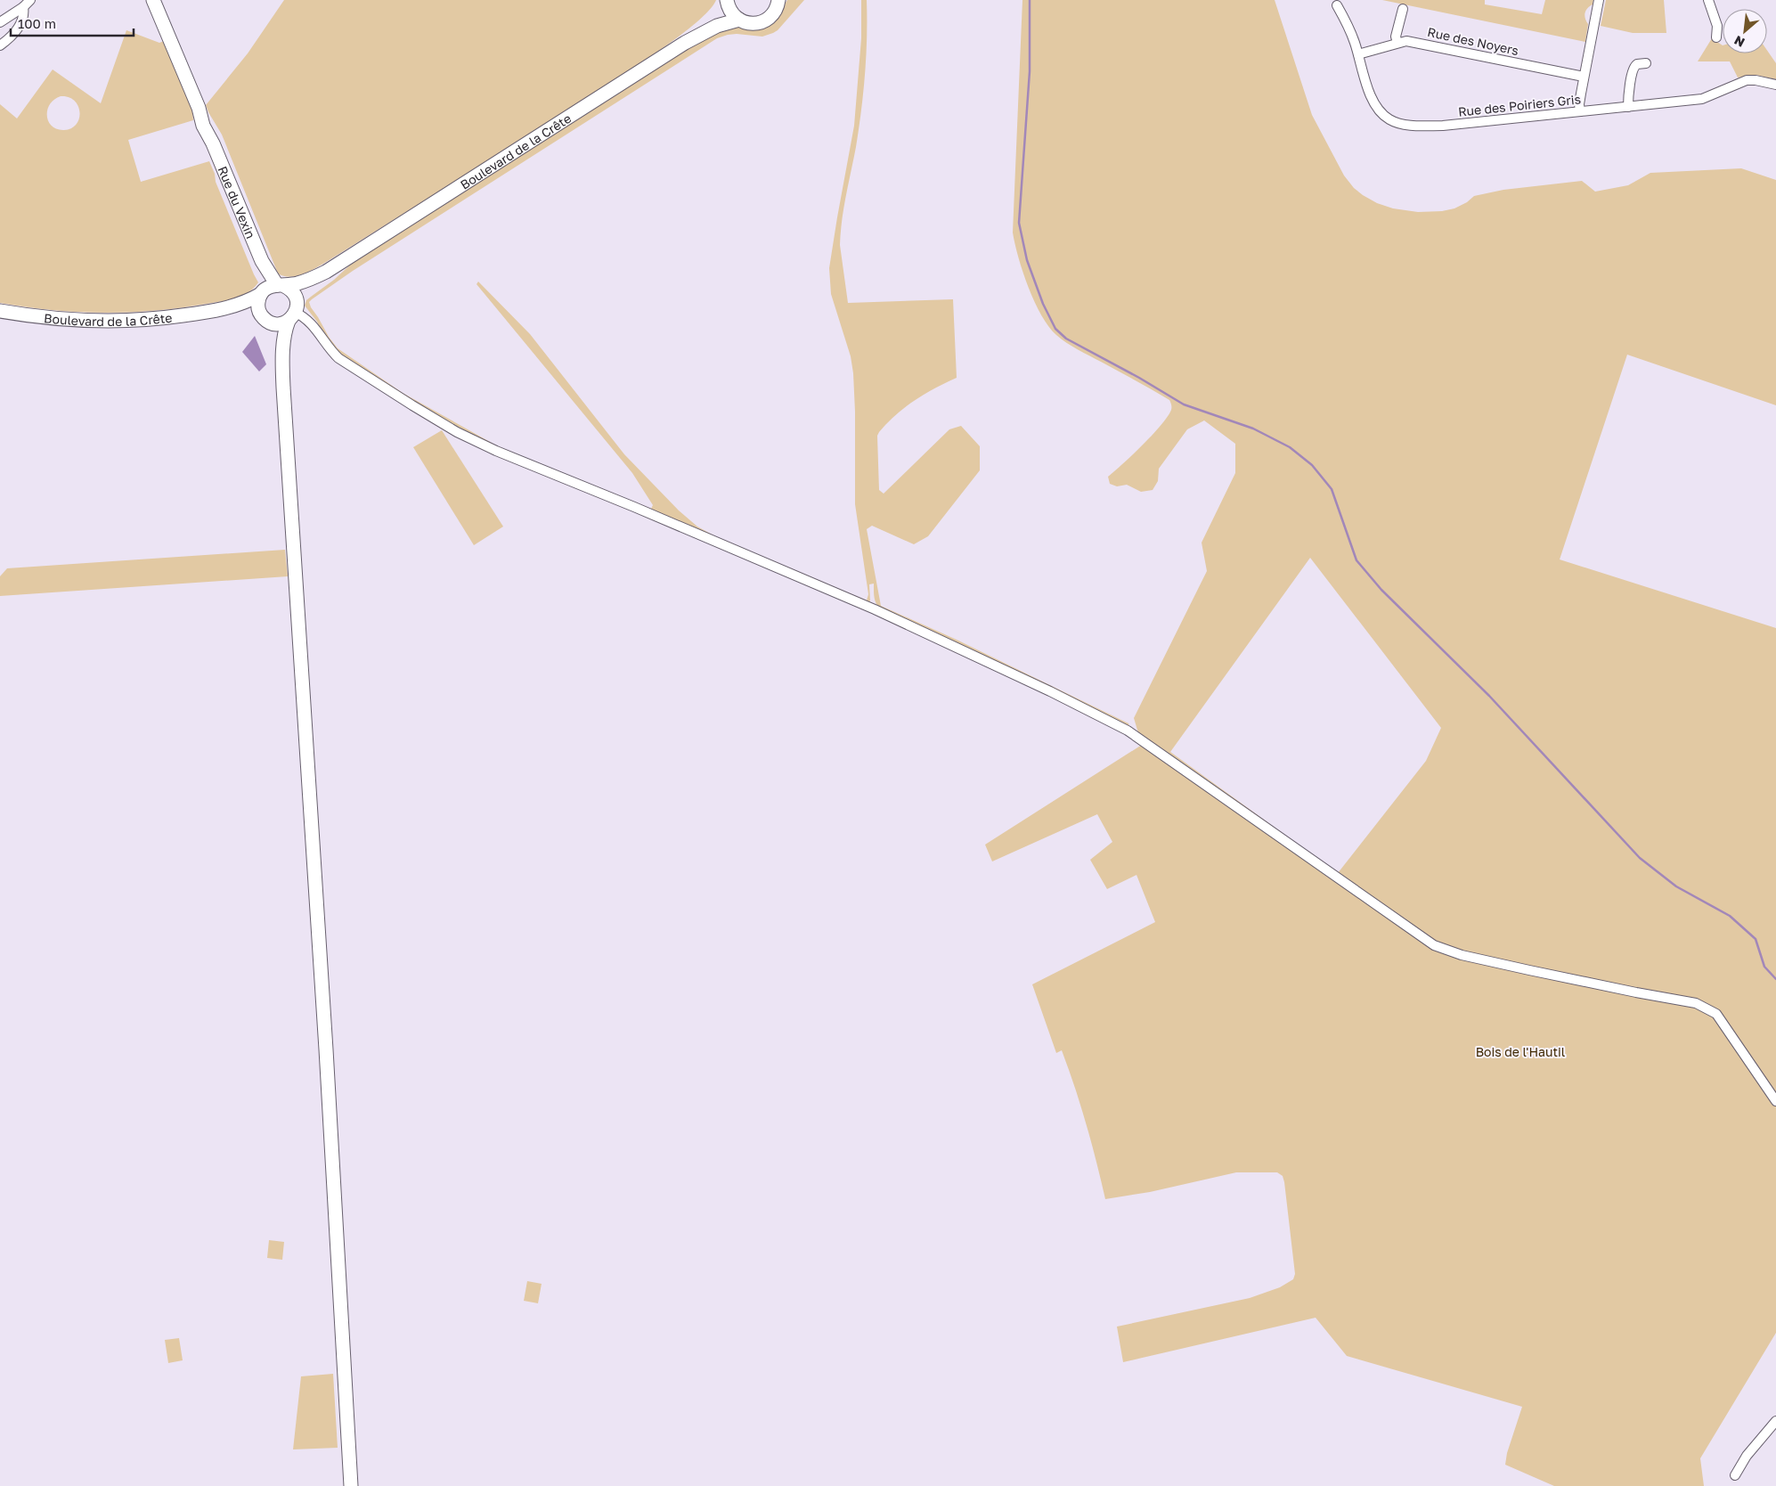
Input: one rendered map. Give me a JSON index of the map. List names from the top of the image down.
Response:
{
  "streets": {
    "main road": ["Boulevard de la Crête", "Rue du Vexin"],
    "street": ["Rue des Noyers", "Rue des Poiriers Gris"]
  },
  "crossings": [
    ["Rue des Noyers", "Rue des Poiriers Gris"]
  ],
  "parks": ["Bois de l'Hautil"],
  "scale_bar": "100 m",
  "north": "bottom left"
}
